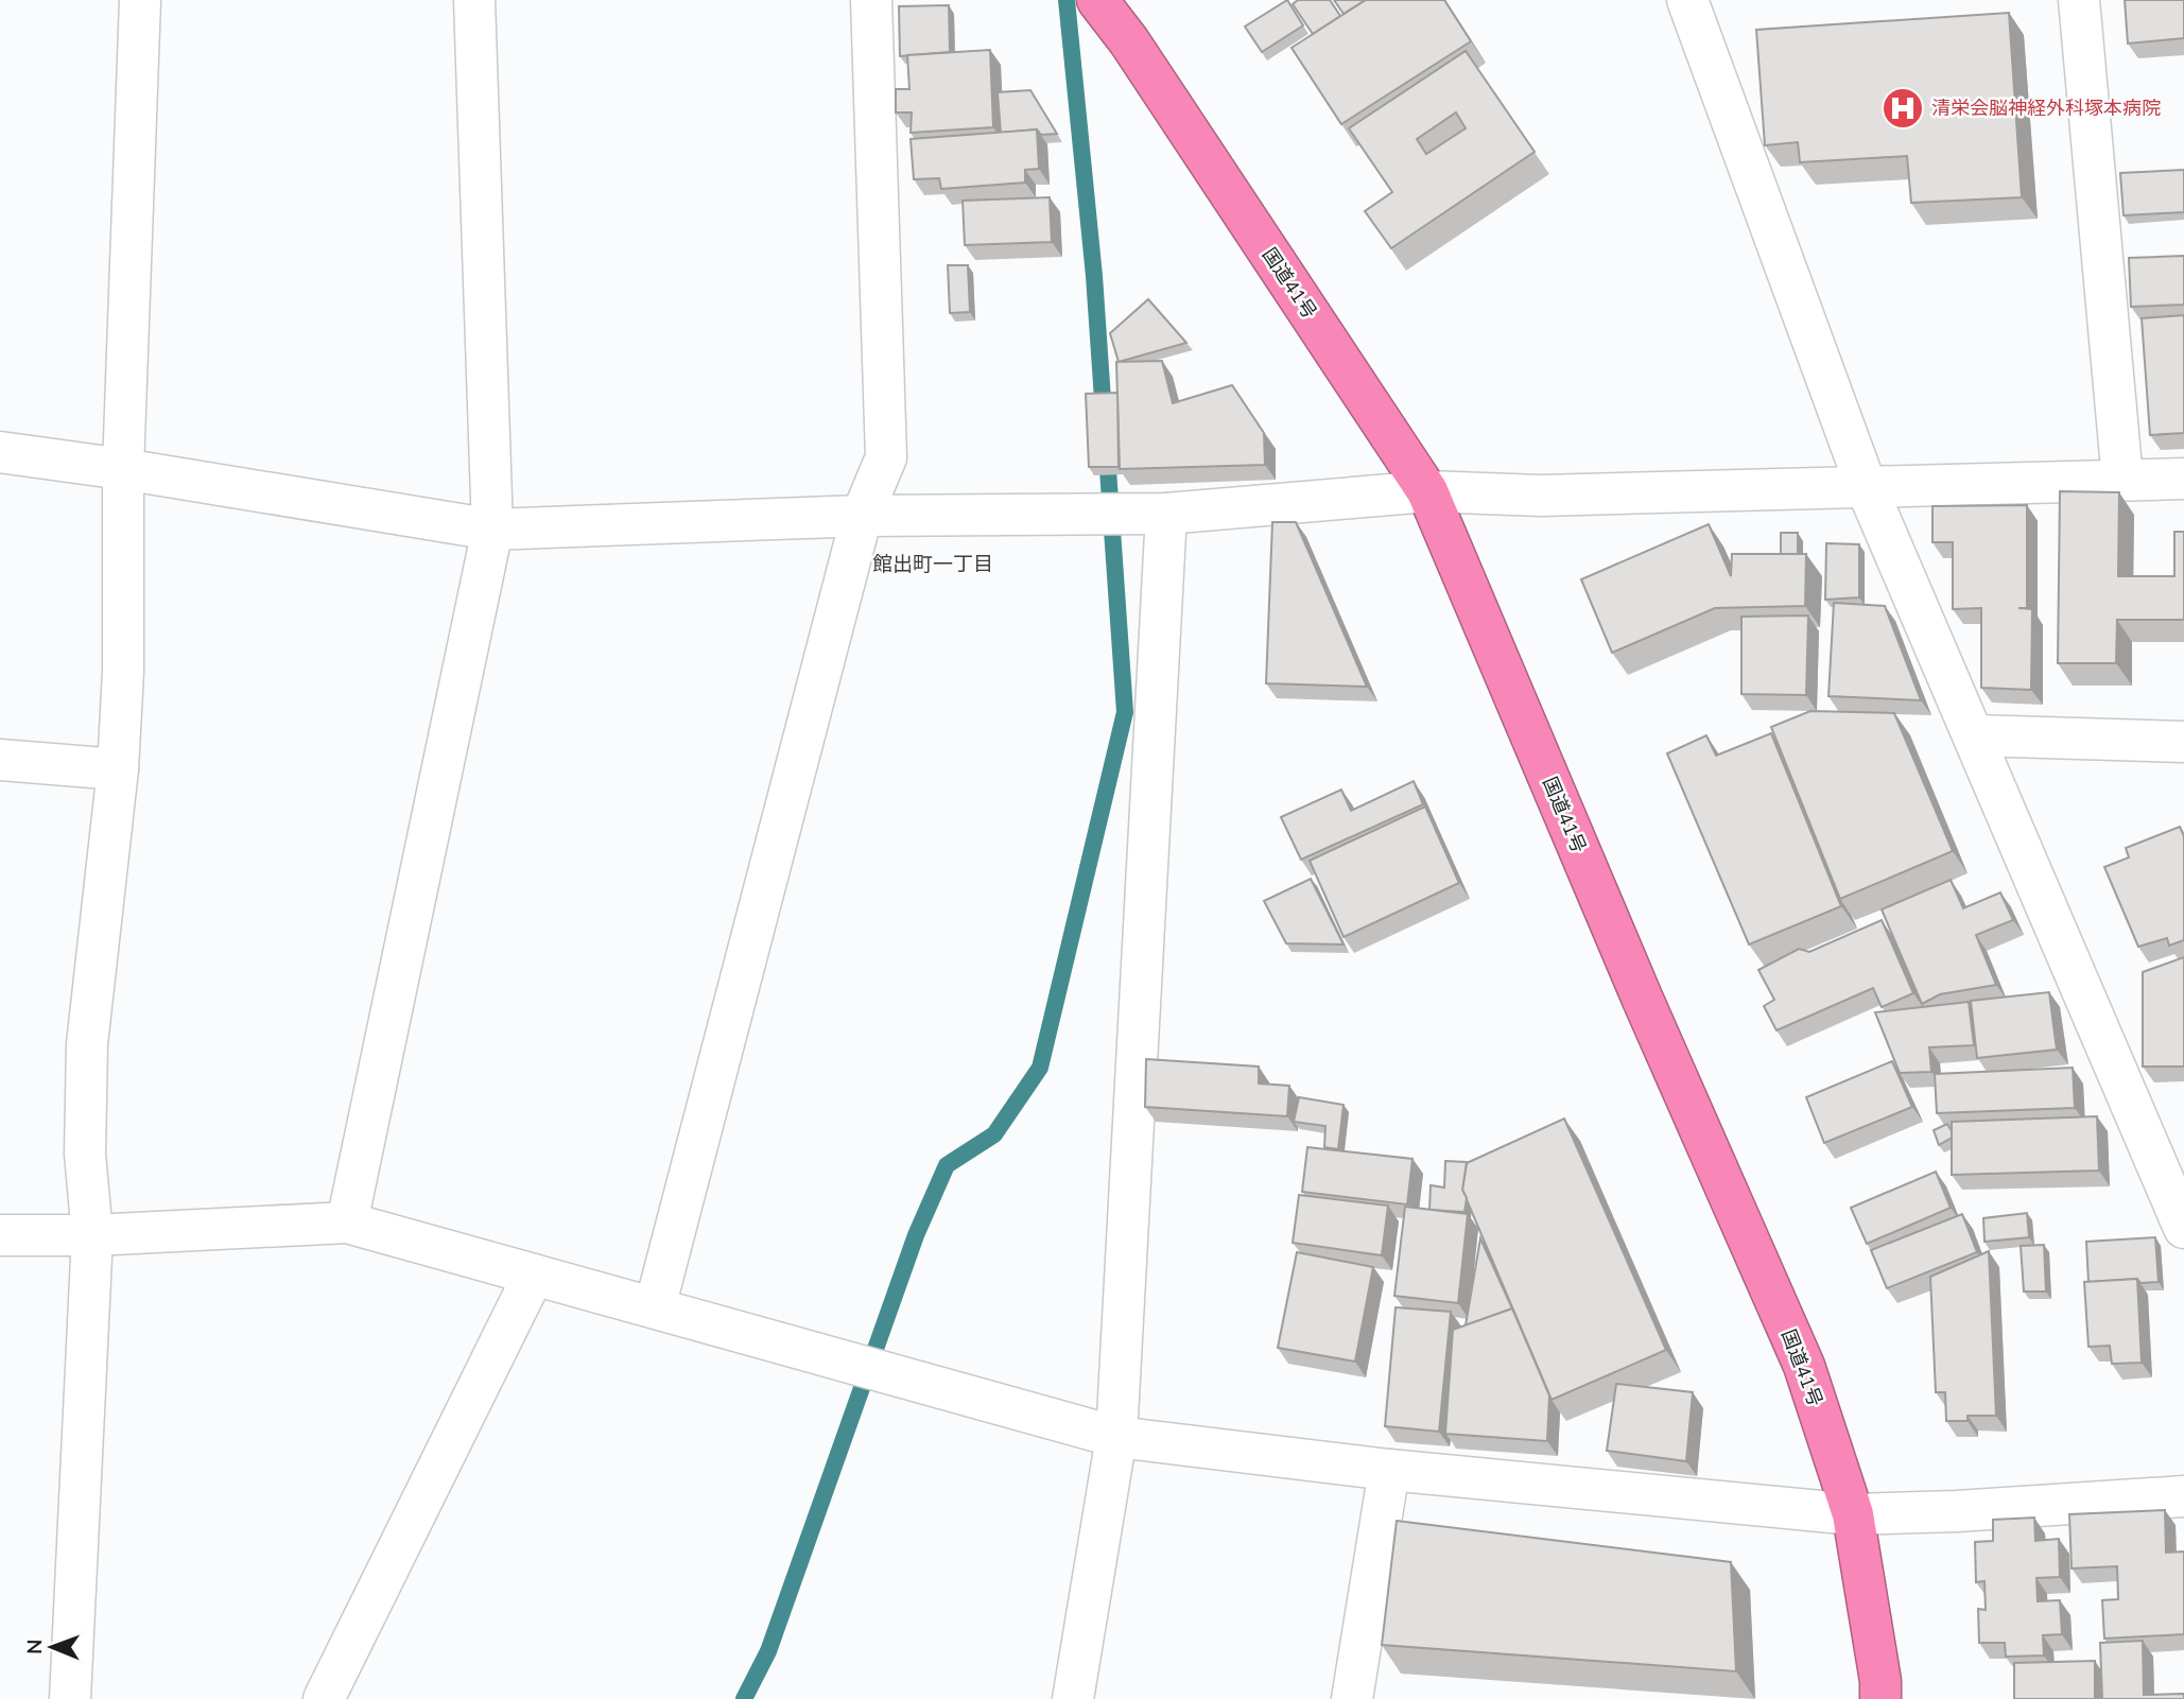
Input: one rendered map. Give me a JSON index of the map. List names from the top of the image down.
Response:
{
  "streets": {
    "highway": ["国道41号"]
  },
  "districts": ["館出町一丁目"],
  "places": {
    "hospital": ["清栄会脳神経外科塚本病院"]
  },
  "north": "left"
}
